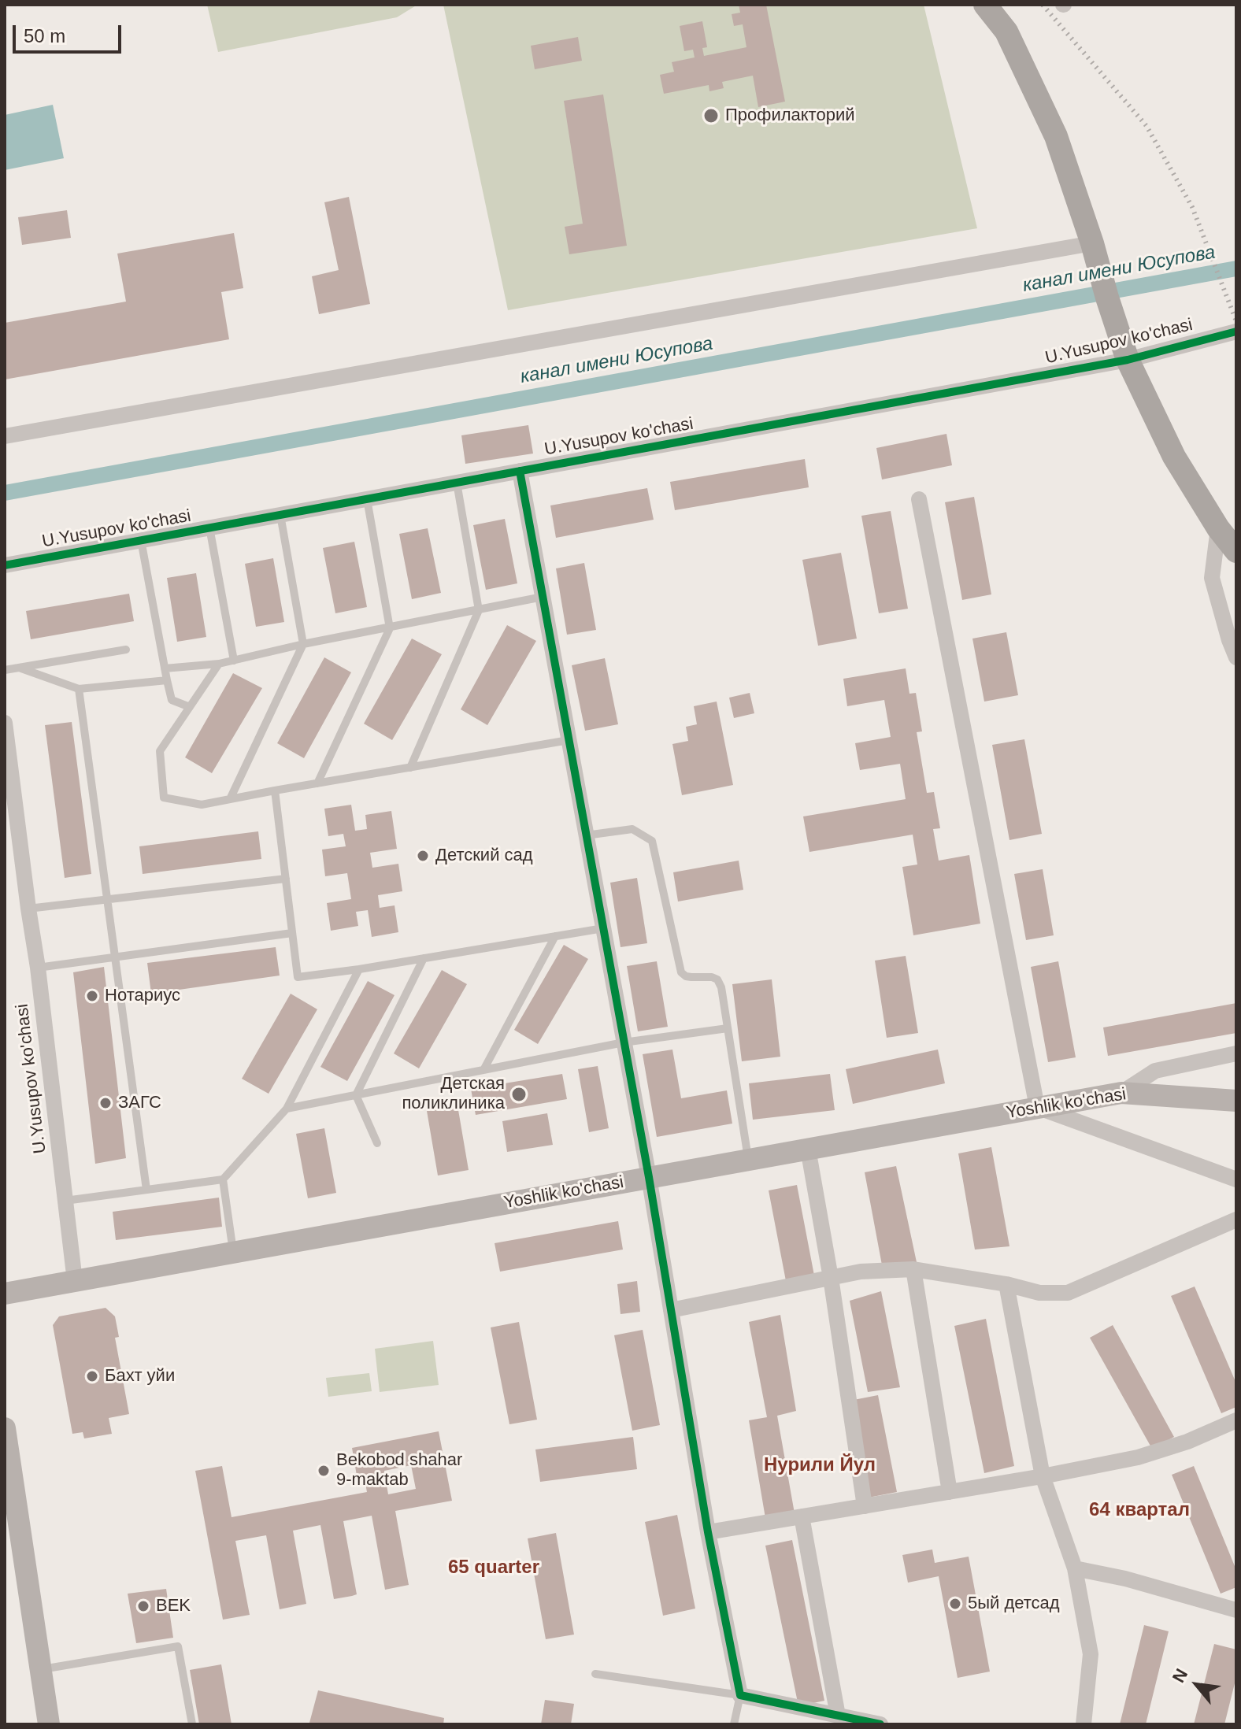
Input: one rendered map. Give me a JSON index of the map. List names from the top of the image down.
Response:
{
  "streets": {
    "street": ["U.Yusupov ko'chasi", "Yoshlik ko'chasi"]
  },
  "crossings": [
    ["U.Yusupov ko'chasi", "Yoshlik ko'chasi"]
  ],
  "districts": ["Нурили Йул", "64 квартал", "65 quarter"],
  "water": ["канал имени Юсупова"],
  "places": [
    "Профилакторий",
    "Детский сад",
    "Нотариус",
    "Детская поликлиника",
    "ЗАГС",
    "Бахт уйи",
    "Bekobod shahar 9-maktab",
    "5ый детсад",
    "BEK"
  ],
  "scale_bar": "50 m",
  "north": "top left"
}
